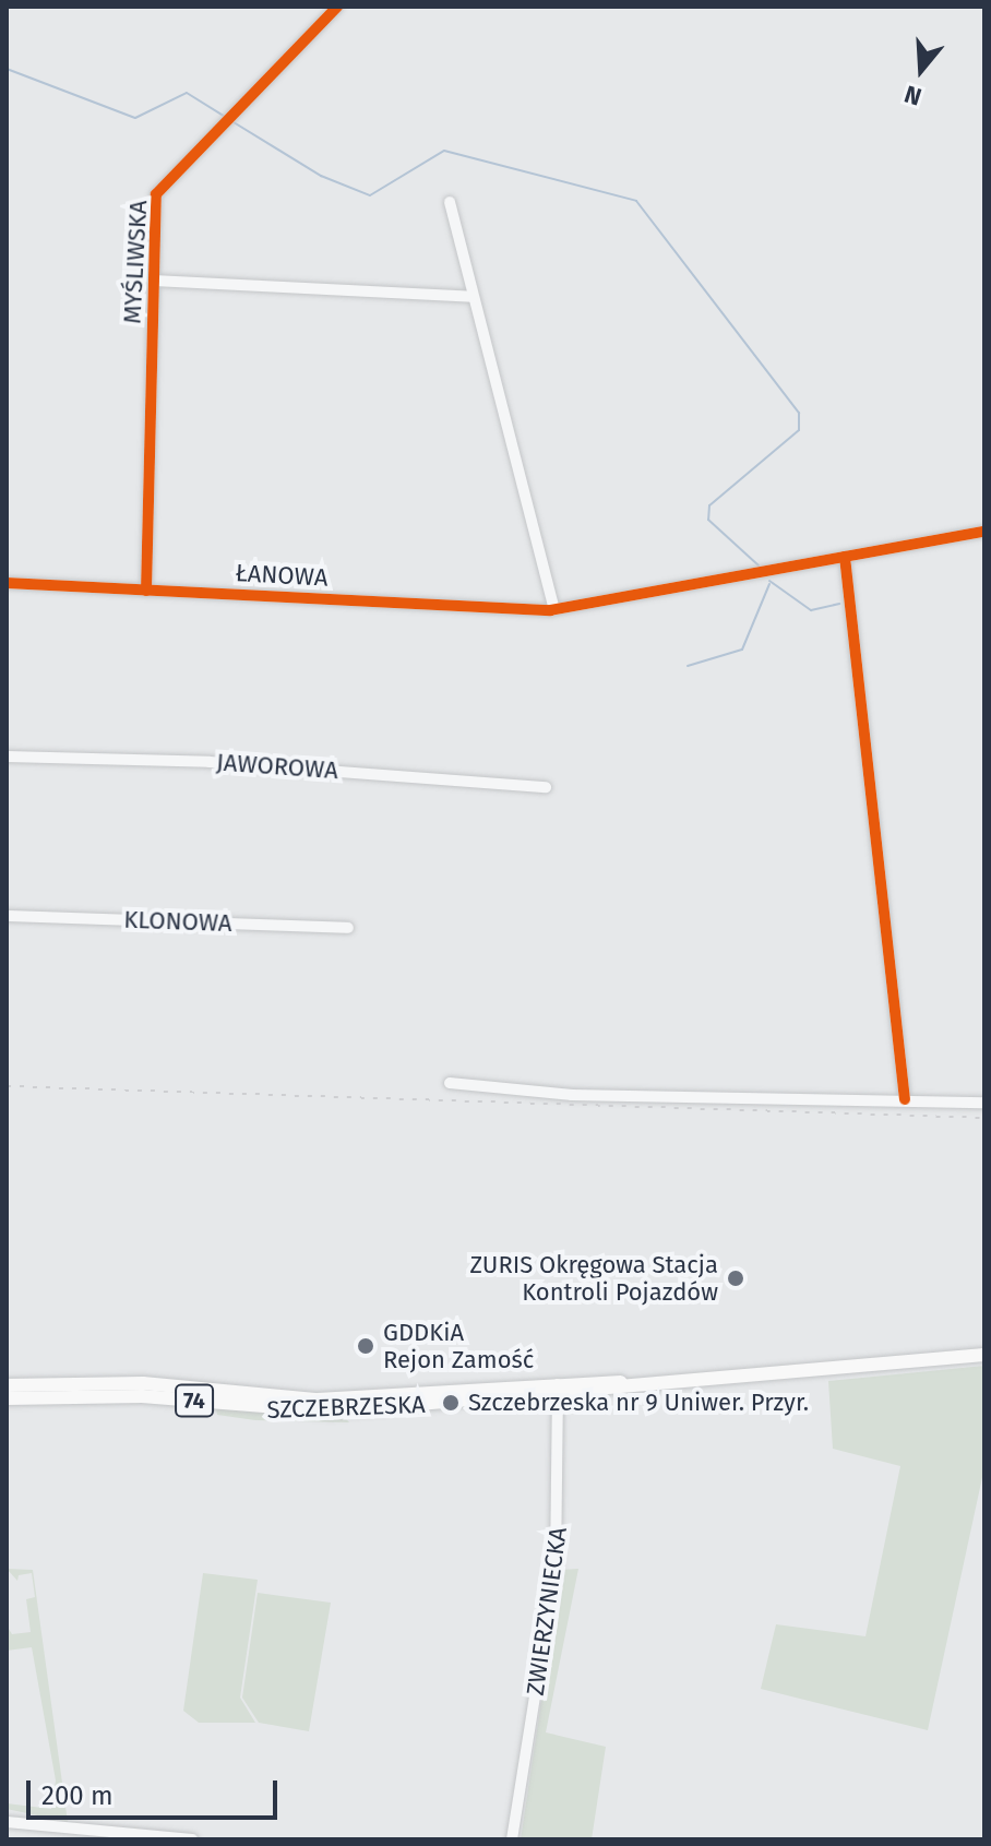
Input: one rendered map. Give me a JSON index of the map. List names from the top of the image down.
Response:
{
  "streets": {
    "main road": ["74", "SZCZEBRZESKA"],
    "street": [
      "MYŚLIWSKA",
      "ŁANOWA",
      "JAWOROWA",
      "KLONOWA",
      "ZWIERZYNIECKA"
    ]
  },
  "crossings": [
    ["MYŚLIWSKA", "ŁANOWA"],
    ["SZCZEBRZESKA", "ZWIERZYNIECKA"]
  ],
  "places": ["ZURIS Okręgowa Stacja Kontroli Pojazdów", "GDDKiA Rejon Zamość", "Szczebrzeska nr 9 Uniwer. Przyr."],
  "scale_bar": "200 m",
  "north": "bottom"
}
